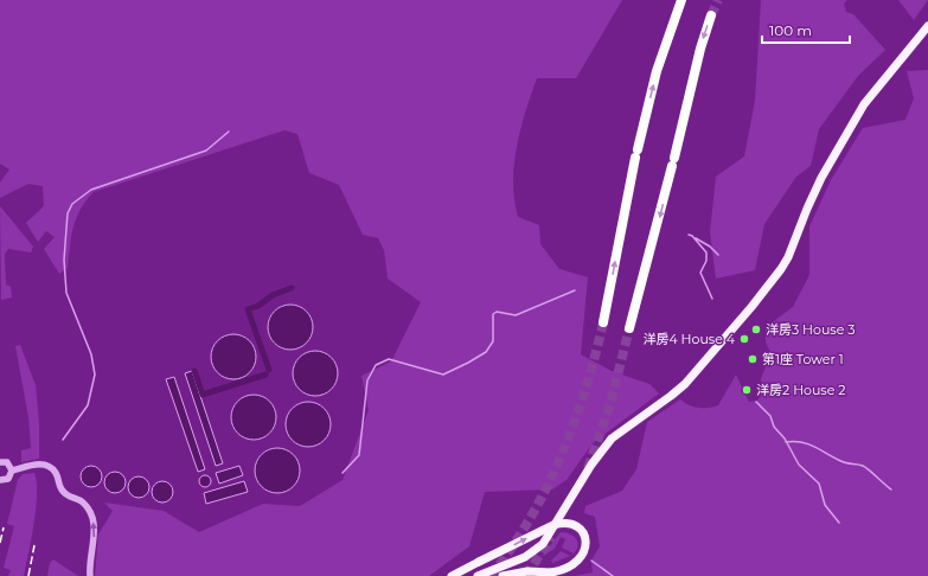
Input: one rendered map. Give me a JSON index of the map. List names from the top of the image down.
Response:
{
  "places": [
    "洋房3 House 3",
    "洋房4 House 4",
    "第1座 Tower 1",
    "洋房2 House 2"
  ],
  "scale_bar": "100 m"
}
